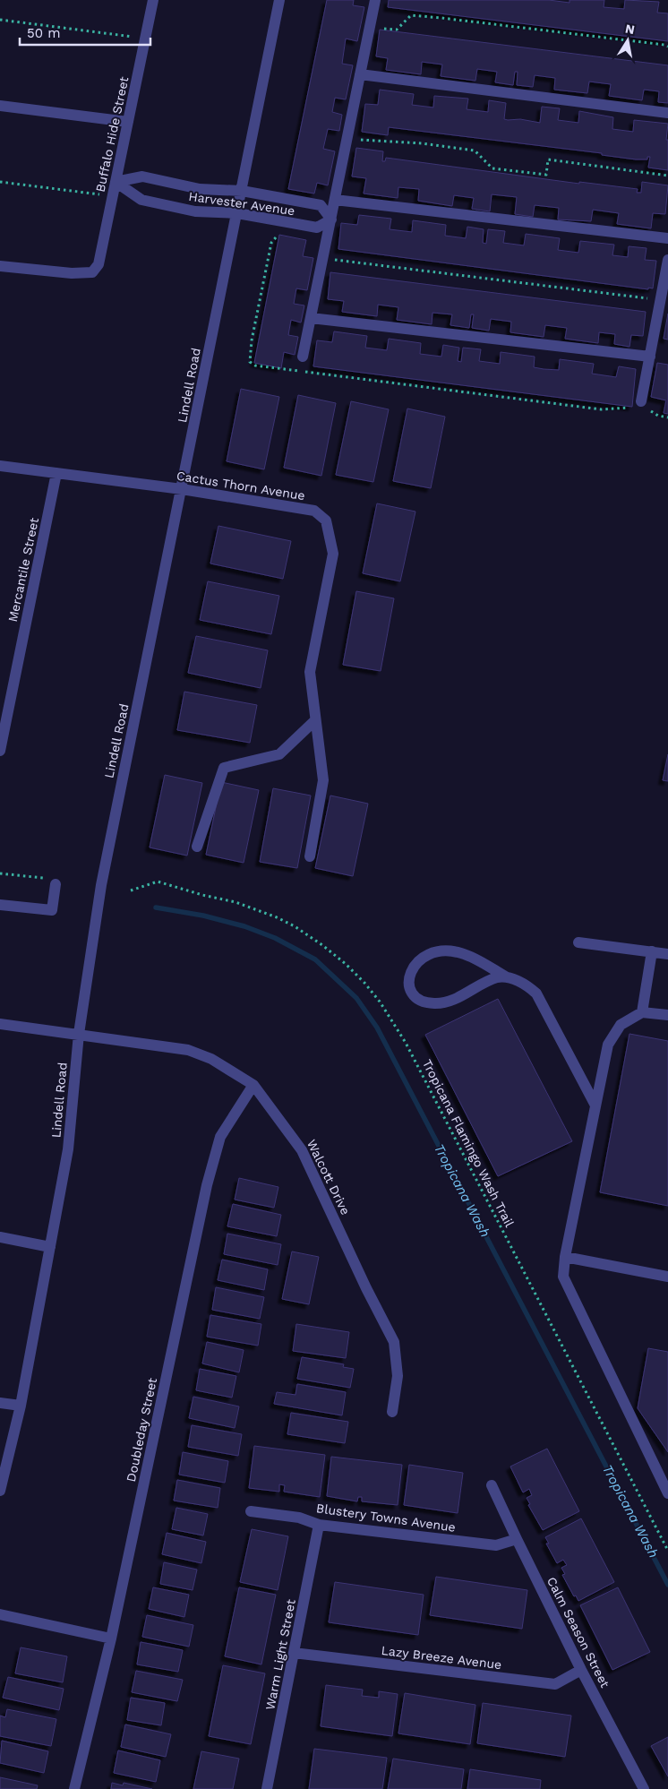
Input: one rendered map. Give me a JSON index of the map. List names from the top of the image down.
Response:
{
  "streets": {
    "street": [
      "Buffalo Hide Street",
      "Harvester Avenue",
      "Lindell Road",
      "Cactus Thorn Avenue",
      "Mercantile Street",
      "Walcott Drive",
      "Doubleday Street",
      "Blustery Towns Avenue",
      "Calm Season Street",
      "Warm Light Street",
      "Lazy Breeze Avenue"
    ],
    "path": ["Tropicana Flamingo Wash Trail"]
  },
  "crossings": [
    ["Buffalo Hide Street", "Harvester Avenue"],
    ["Harvester Avenue", "Lindell Road"],
    ["Lindell Road", "Cactus Thorn Avenue"],
    ["Lindell Road", "Walcott Drive"],
    ["Cactus Thorn Avenue", "Mercantile Street"],
    ["Walcott Drive", "Doubleday Street"],
    ["Blustery Towns Avenue", "Calm Season Street"],
    ["Blustery Towns Avenue", "Warm Light Street"],
    ["Calm Season Street", "Lazy Breeze Avenue"],
    ["Warm Light Street", "Lazy Breeze Avenue"]
  ],
  "water": ["Tropicana Wash"],
  "scale_bar": "50 m",
  "north": "top"
}
